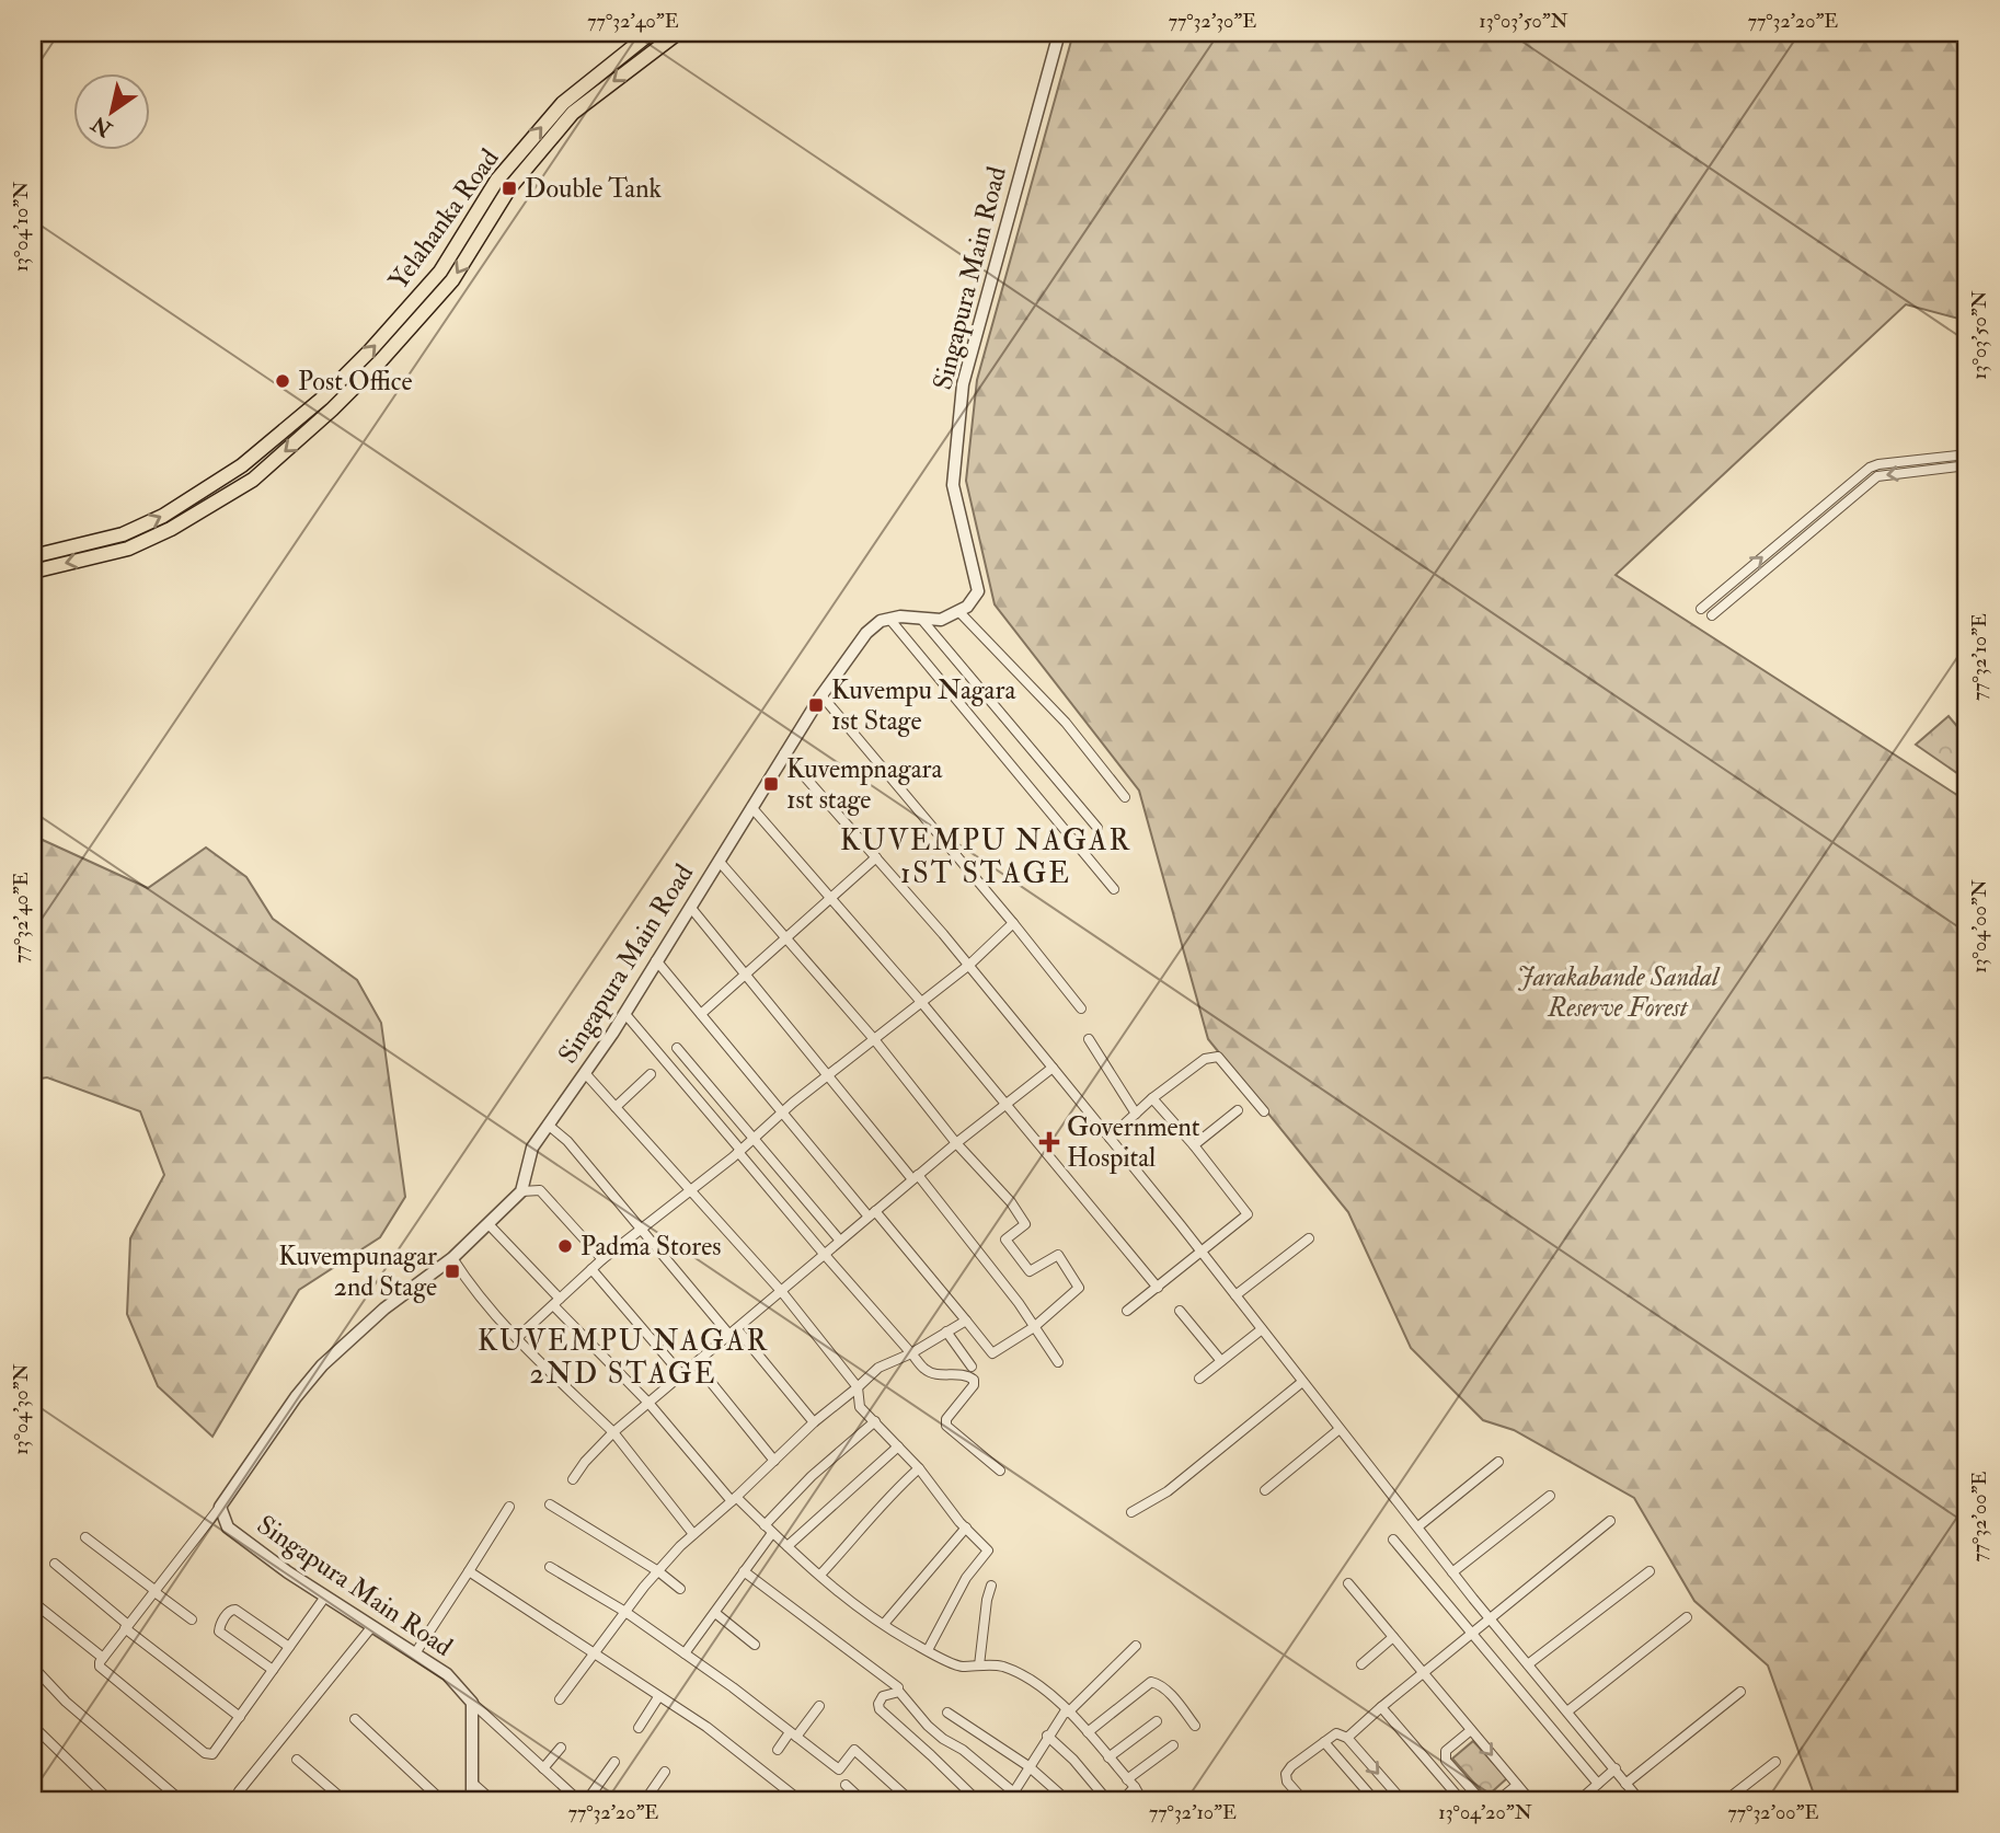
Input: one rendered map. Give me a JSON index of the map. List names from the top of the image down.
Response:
{
  "streets": {
    "main road": ["Yelahanka Road"],
    "street": ["Singapura Main Road"]
  },
  "districts": ["KUVEMPU NAGAR 1ST STAGE", "KUVEMPU NAGAR 2ND STAGE"],
  "parks": ["Jarakabande Sandal Reserve Forest"],
  "places": {
    "transit": [
      "Double Tank",
      "Kuvempu Nagara 1st Stage",
      "Kuvempnagara 1st stage",
      "Kuvempunagar 2nd Stage"
    ],
    "other": ["Post Office", "Padma Stores"],
    "health": ["Government Hospital"]
  },
  "north": "bottom left",
  "coordinates": [
    "77°32'40\"E",
    "77°32'30\"E",
    "13°03'50\"N",
    "77°32'20\"E",
    "13°04'10\"N",
    "77°32'10\"E",
    "13°04'00\"N",
    "13°04'30\"N",
    "77°32'00\"E",
    "13°04'20\"N"
  ]
}
